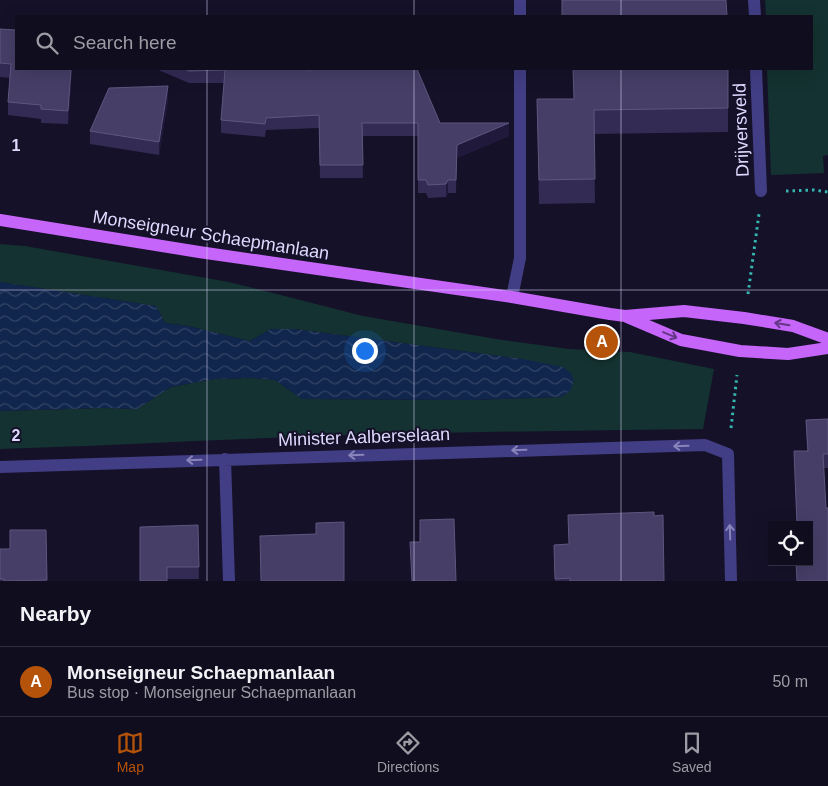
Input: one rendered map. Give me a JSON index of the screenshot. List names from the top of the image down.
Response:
{
  "streets": {
    "main road": ["Monseigneur Schaepmanlaan"],
    "street": ["Drijversveld", "Minister Aalberselaan"]
  },
  "one_way": ["Minister Aalberselaan"],
  "page": {
    "search": "Search here",
    "pins": "A",
    "heading": "Nearby",
    "list": [
      {
        "mark": "A",
        "name": "Monseigneur Schaepmanlaan",
        "note": "Bus stop · Monseigneur Schaepmanlaan",
        "value": "50 m"
      }
    ],
    "nav": ["Map", "Directions", "Saved"]
  },
  "grid": {
    "rows": ["1", "2"]
  }
}
